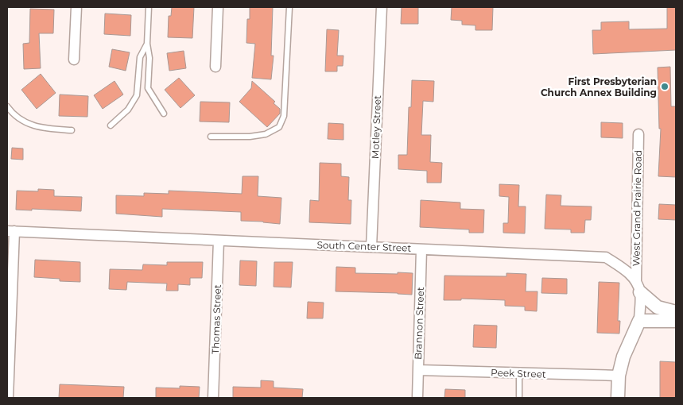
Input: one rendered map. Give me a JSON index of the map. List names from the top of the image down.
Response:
{
  "streets": {
    "street": [
      "Motley Street",
      "West Grand Prairie Road",
      "South Center Street",
      "Thomas Street",
      "Brannon Street",
      "Peek Street"
    ]
  },
  "crossings": [
    ["Motley Street", "South Center Street"],
    ["West Grand Prairie Road", "South Center Street"],
    ["South Center Street", "Thomas Street"],
    ["South Center Street", "Brannon Street"],
    ["Brannon Street", "Peek Street"]
  ],
  "places": ["First Presbyterian Church Annex Building"]
}
